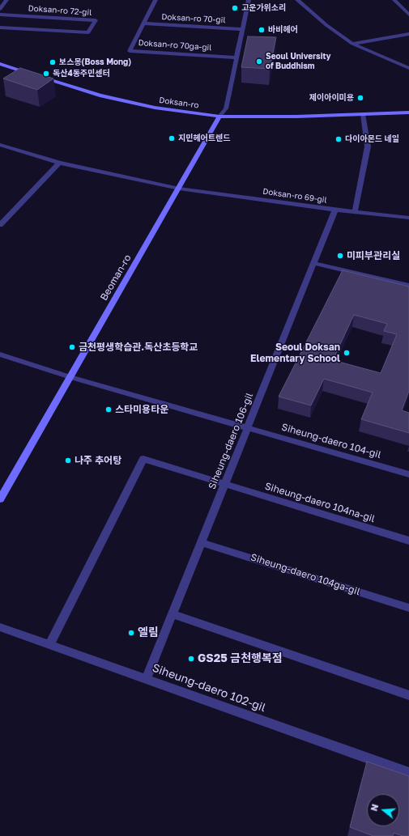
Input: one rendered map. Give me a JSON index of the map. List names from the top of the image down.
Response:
{
  "streets": {
    "main road": ["Doksan-ro", "Beoman-ro"],
    "street": [
      "Doksan-ro 72-gil",
      "Doksan-ro 70-gil",
      "Doksan-ro 70ga-gil",
      "Doksan-ro 69-gil",
      "Siheung-daero 106-gil",
      "Siheung-daero 104-gil",
      "Siheung-daero 104na-gil",
      "Siheung-daero 104ga-gil",
      "Siheung-daero 102-gil"
    ]
  },
  "crossings": [
    ["Doksan-ro 70-gil", "Doksan-ro 70ga-gil"],
    ["Doksan-ro", "Beoman-ro"],
    ["Doksan-ro 69-gil", "Beoman-ro"],
    ["Doksan-ro 69-gil", "Siheung-daero 106-gil"],
    ["Siheung-daero 106-gil", "Siheung-daero 104-gil"],
    ["Siheung-daero 106-gil", "Siheung-daero 104na-gil"],
    ["Siheung-daero 106-gil", "Siheung-daero 104ga-gil"],
    ["Siheung-daero 106-gil", "Siheung-daero 102-gil"],
    ["Siheung-daero 104na-gil", "Siheung-daero 102-gil"]
  ],
  "places": [
    "고운가위소리",
    "바비헤어",
    "Seoul University of Buddhism",
    "보스몽(Boss Mong)",
    "독산4동주민센터",
    "제이아이미용",
    "지민헤어트렌드",
    "다이아몬드 네일",
    "미피부관리실",
    "금천평생학습관.독산초등학교",
    "Seoul Doksan Elementary School",
    "스타미용타운",
    "나주 추어탕",
    "엘림",
    "GS25 금천행복점"
  ],
  "north": "left"
}
